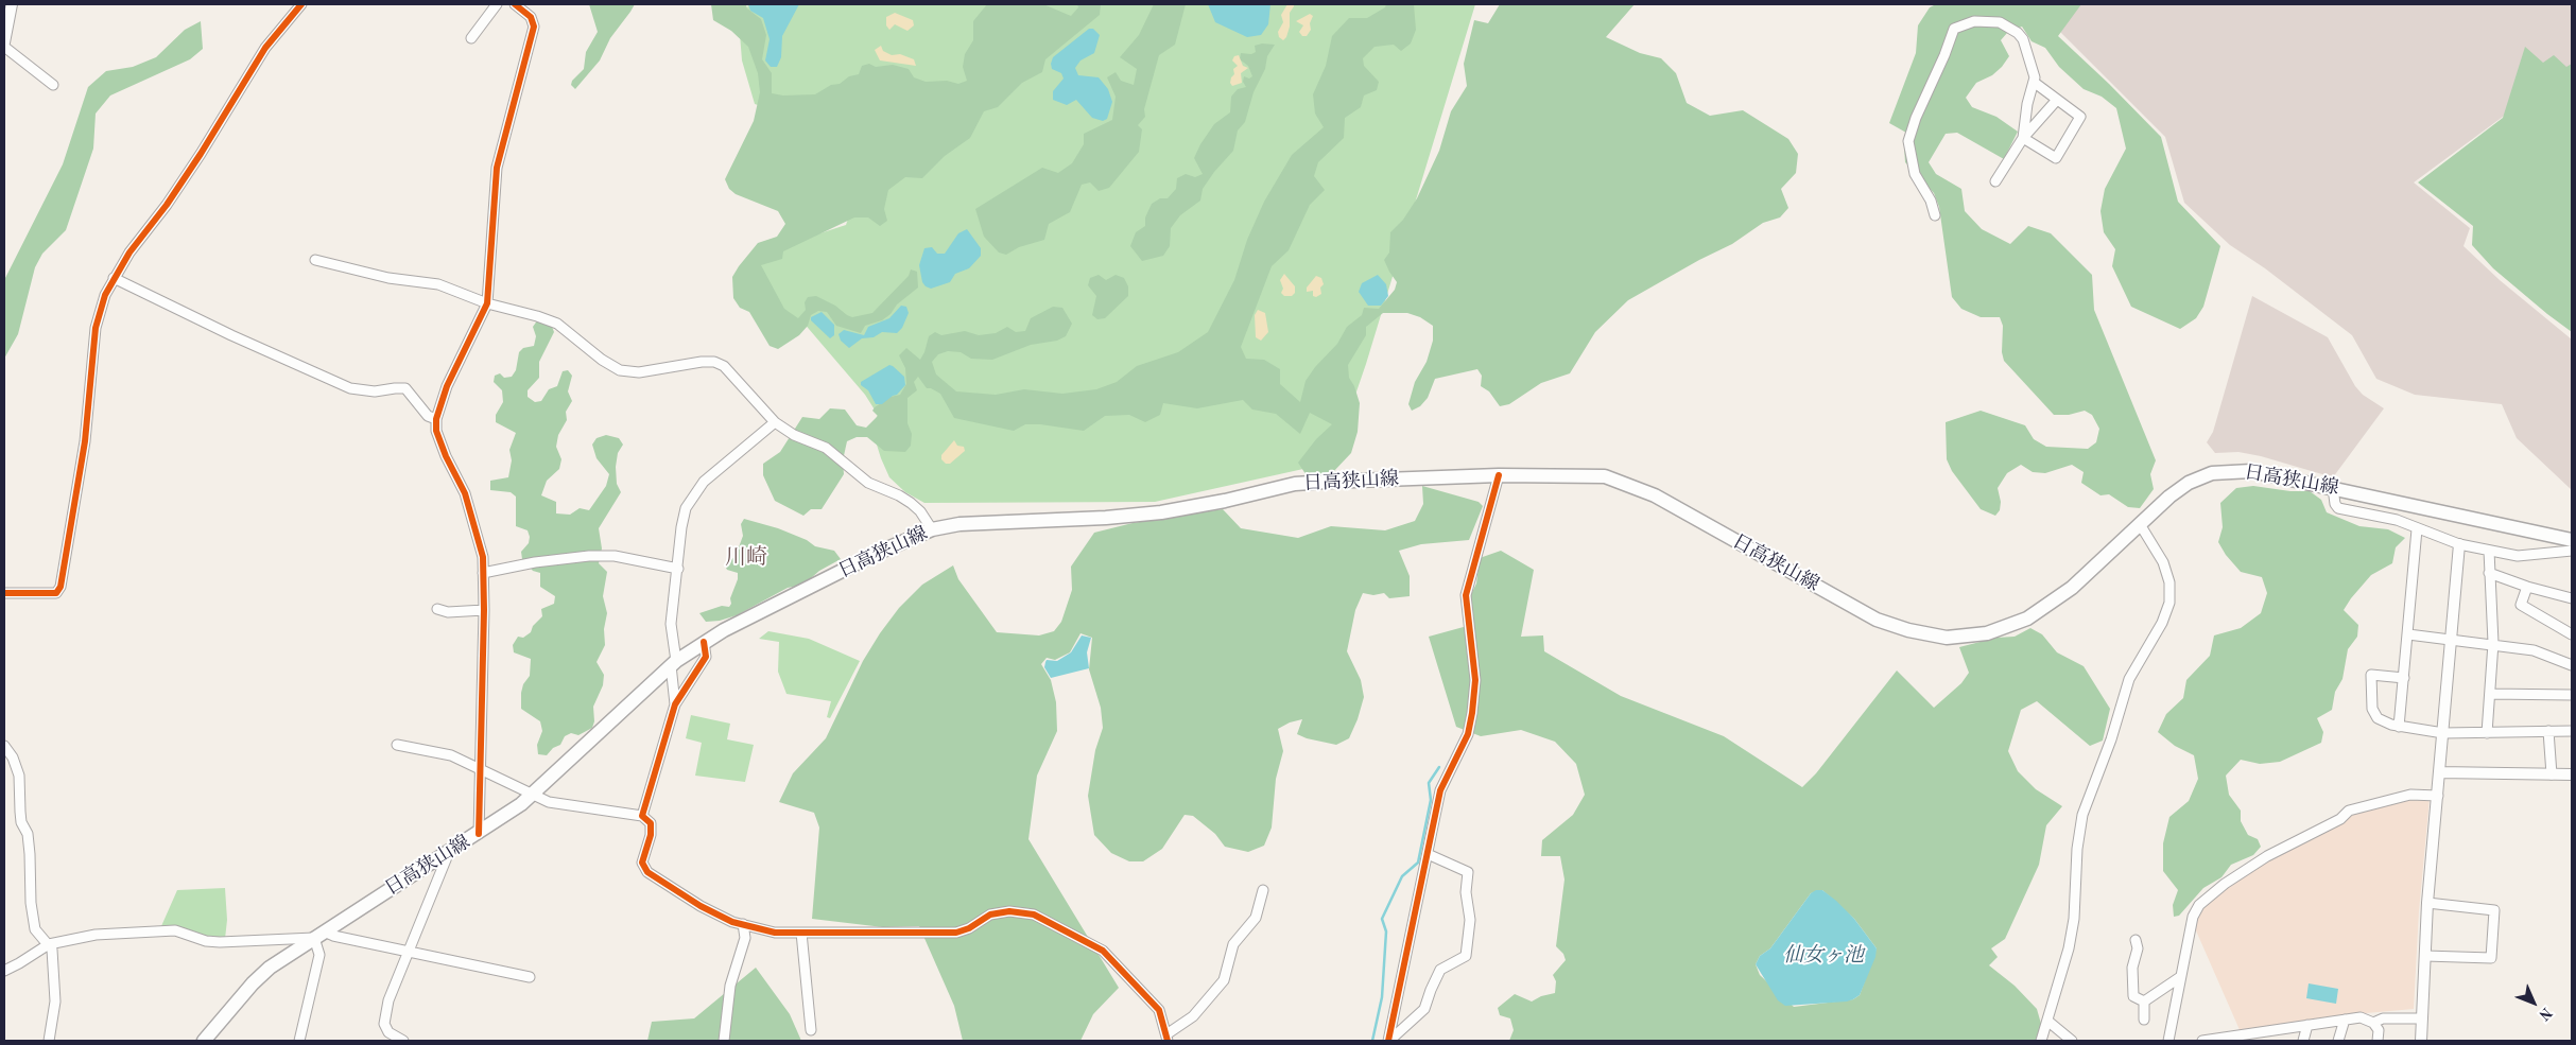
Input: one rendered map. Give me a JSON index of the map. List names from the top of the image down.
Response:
{
  "streets": {
    "main road": ["日高狭山線"]
  },
  "districts": ["川崎"],
  "water": ["仙女ヶ池"],
  "north": "bottom right"
}
